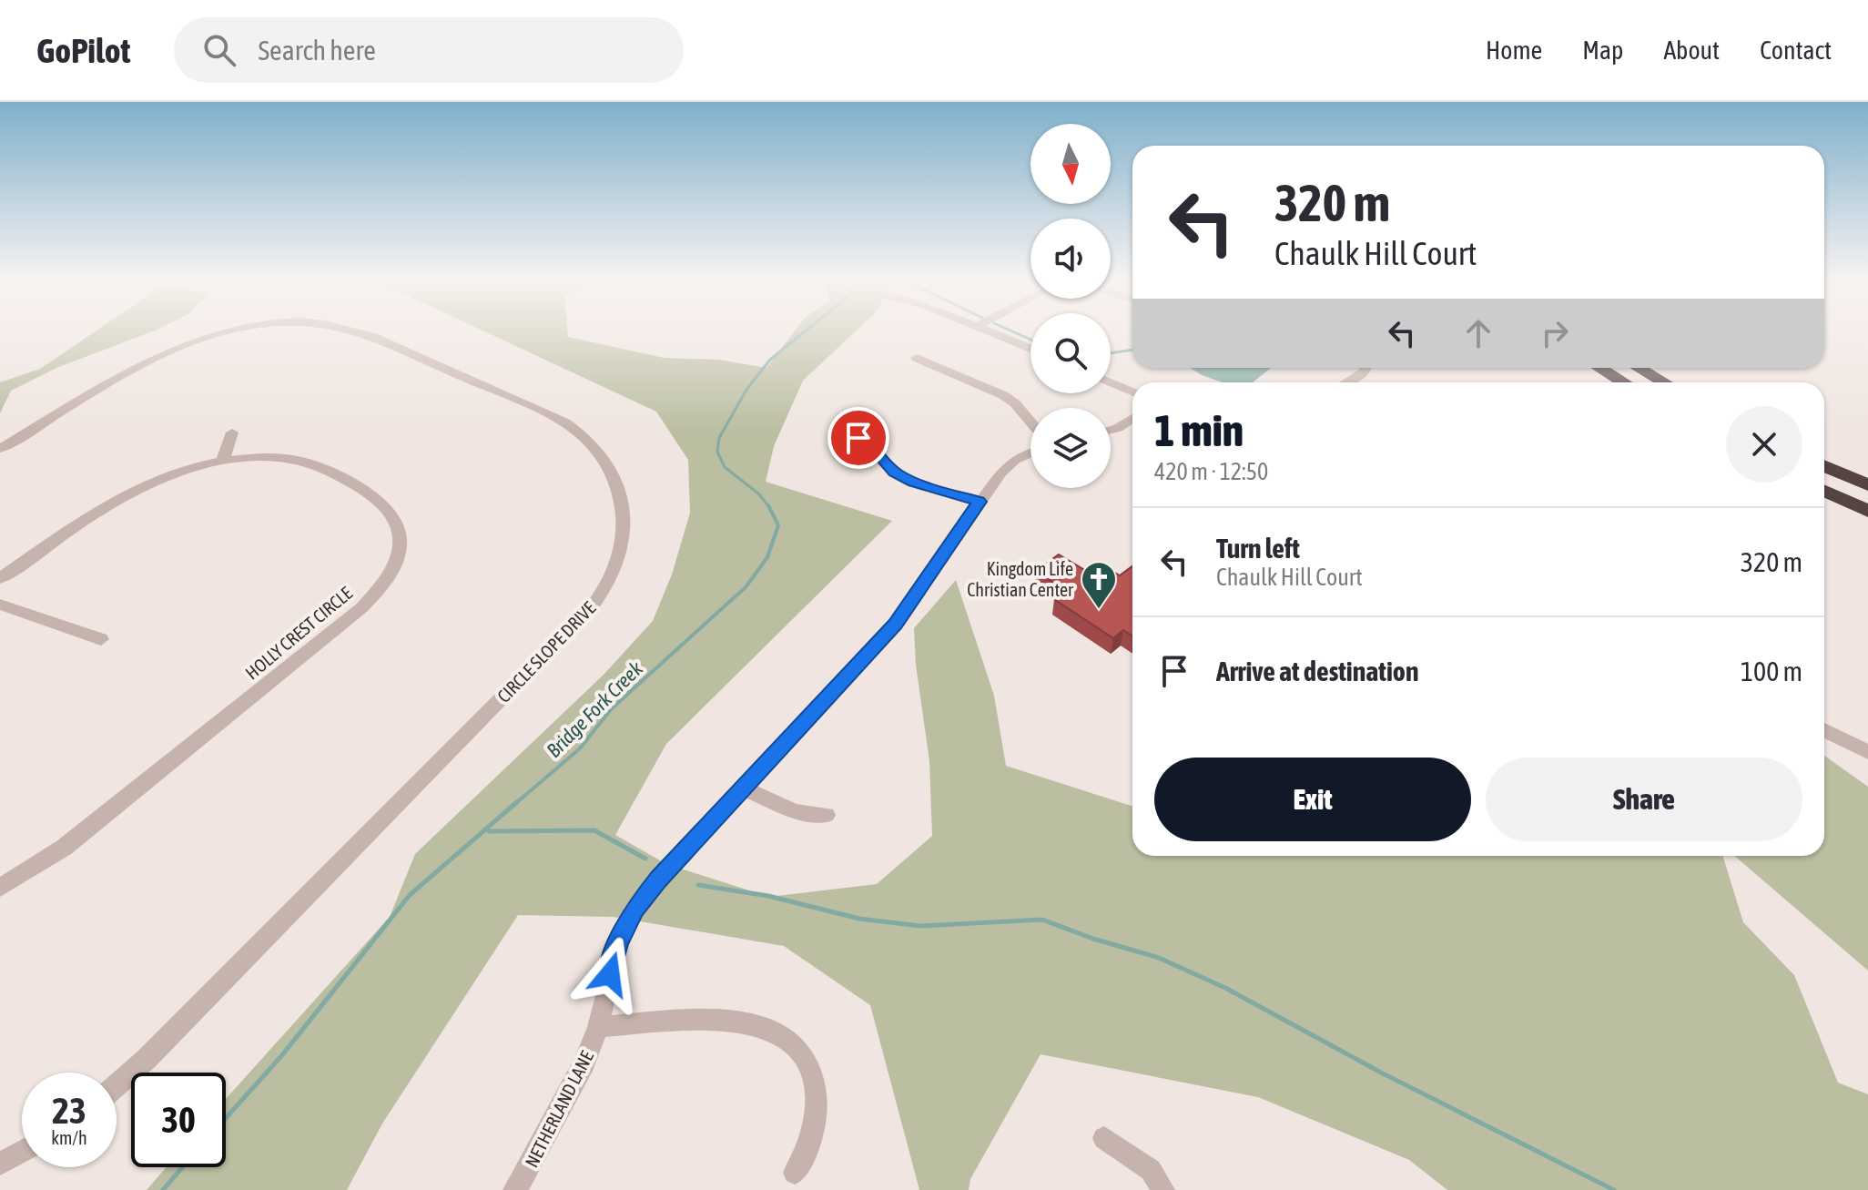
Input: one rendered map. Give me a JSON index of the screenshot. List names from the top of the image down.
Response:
{
  "streets": {
    "street": ["HOLLY CREST CIRCLE", "CIRCLE SLOPE DRIVE", "NETHERLAND LANE"]
  },
  "water": ["Bridge Fork Creek"],
  "places": {
    "church": ["Kingdom Life Christian Center"]
  },
  "north": "bottom",
  "page": {
    "header": "GoPilot",
    "search": "Search here",
    "nav": [
      "Home",
      "Map",
      "About",
      "Contact"
    ],
    "turn": ["320 m", "Chaulk Hill Court"],
    "heading": ["1 min", "420 m · 12:50"],
    "list": [
      {
        "name": "Turn left",
        "note": "Chaulk Hill Court",
        "value": "320 m"
      },
      {
        "name": "Arrive at destination",
        "value": "100 m"
      }
    ],
    "buttons": ["Exit", "Share"],
    "speed": "23 km/h",
    "limit": "30"
  }
}
